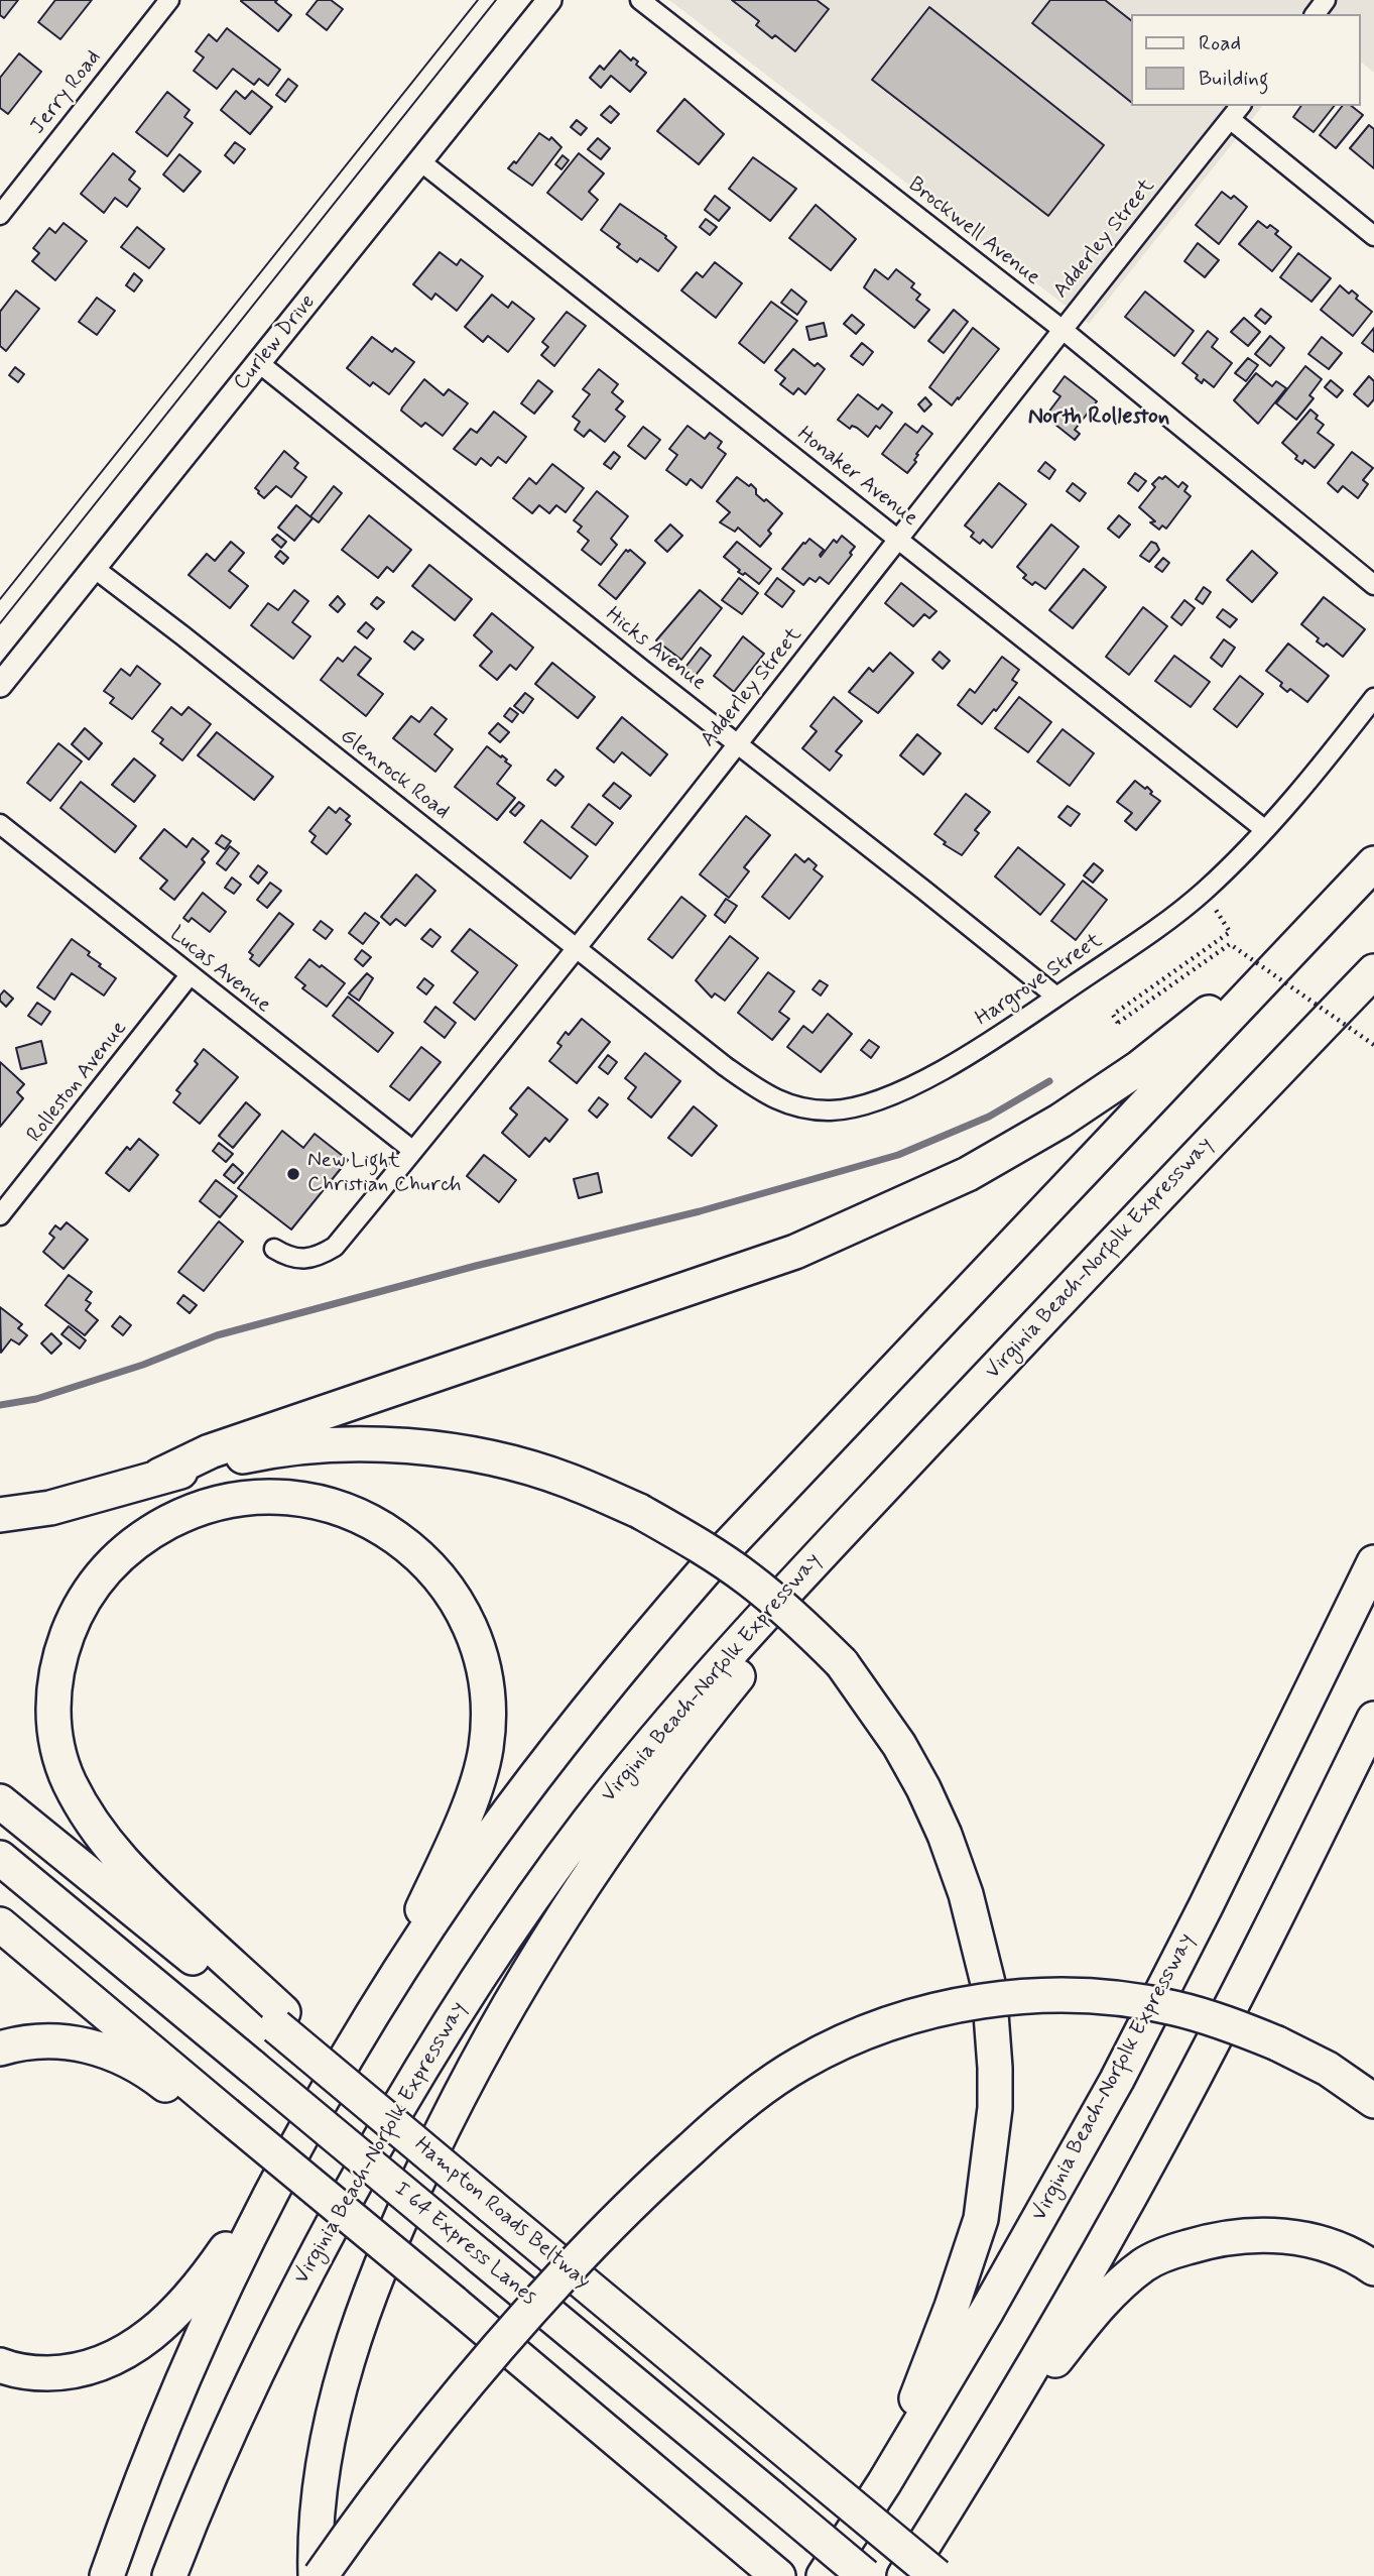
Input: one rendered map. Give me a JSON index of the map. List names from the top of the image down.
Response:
{
  "streets": {
    "highway": ["Virginia Beach-Norfolk Expressway", "Hampton Roads Beltway", "I 64 Express Lanes"],
    "street": [
      "Jerry Road",
      "Brockwell Avenue",
      "Adderley Street",
      "Curlew Drive",
      "Honaker Avenue",
      "Hicks Avenue",
      "Glenrock Road",
      "Lucas Avenue",
      "Hargrove Street",
      "Rolleston Avenue"
    ]
  },
  "crossings": [
    ["Brockwell Avenue", "Adderley Street"],
    ["Adderley Street", "Honaker Avenue"],
    ["Adderley Street", "Hicks Avenue"],
    ["Adderley Street", "Glenrock Road"],
    ["Adderley Street", "Lucas Avenue"],
    ["Curlew Drive", "Honaker Avenue"],
    ["Curlew Drive", "Hicks Avenue"],
    ["Curlew Drive", "Glenrock Road"],
    ["Honaker Avenue", "Hargrove Street"],
    ["Hicks Avenue", "Hargrove Street"],
    ["Glenrock Road", "Hargrove Street"],
    ["Lucas Avenue", "Rolleston Avenue"]
  ],
  "districts": ["North Rolleston"],
  "places": ["New Light Christian Church"],
  "legend": ["Road", "Building"]
}
